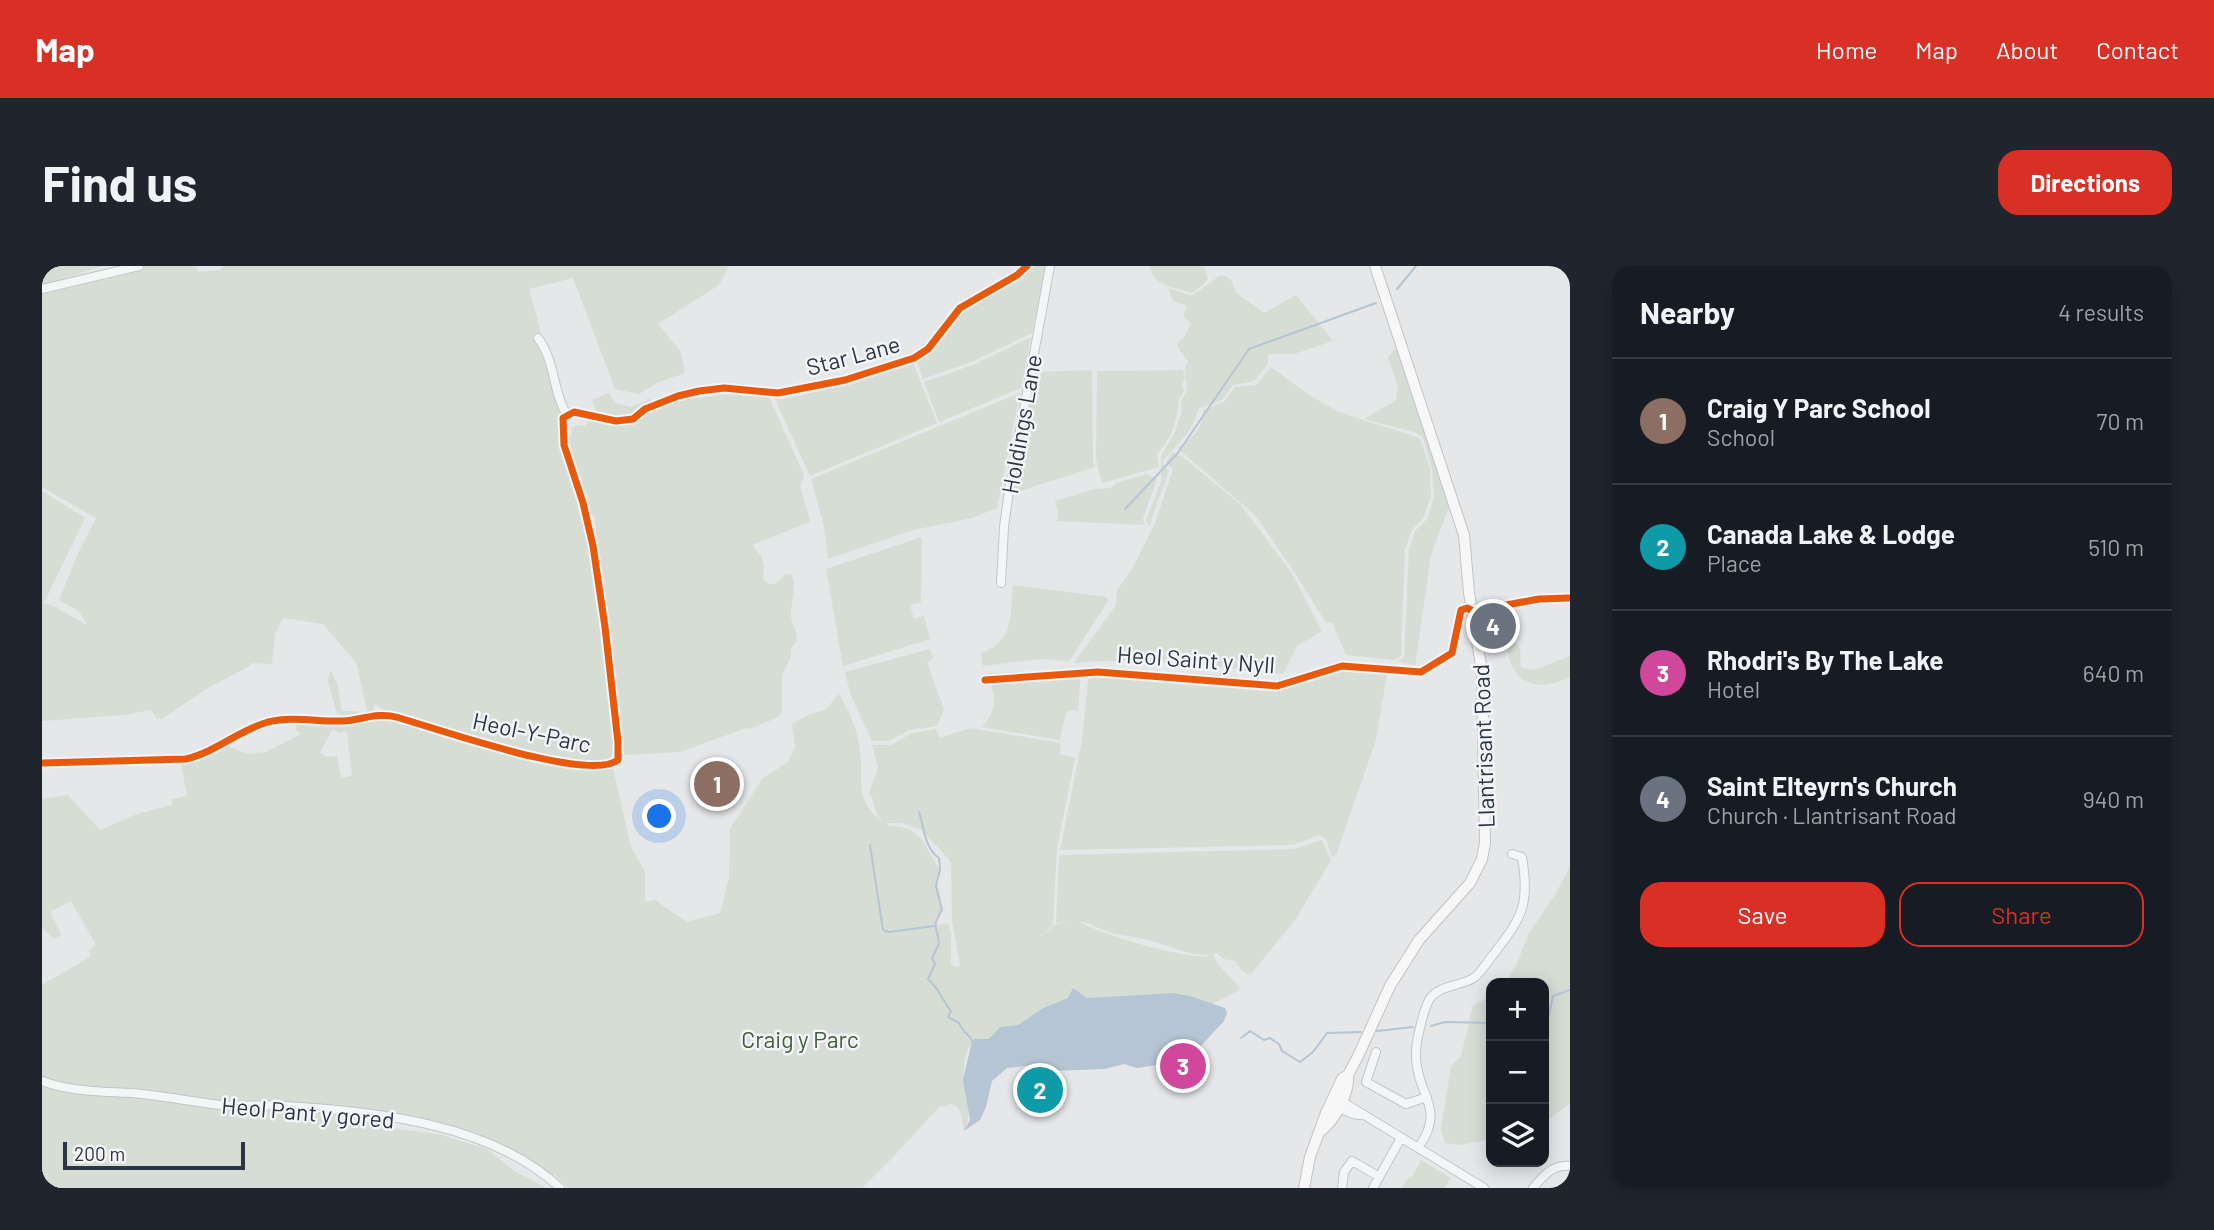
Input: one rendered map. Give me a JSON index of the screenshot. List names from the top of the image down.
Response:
{
  "streets": {
    "main road": ["Llantrisant Road"],
    "street": [
      "Star Lane",
      "Holdings Lane",
      "Heol Saint y Nyll",
      "Heol-Y-Parc",
      "Heol Pant y gored"
    ]
  },
  "crossings": [
    ["Star Lane", "Heol-Y-Parc"],
    ["Heol Saint y Nyll", "Llantrisant Road"]
  ],
  "parks": ["Craig y Parc"],
  "scale_bar": "200 m",
  "page": {
    "header": "Map",
    "nav": [
      "Home",
      "Map",
      "About",
      "Contact"
    ],
    "buttons": [
      "Directions",
      ["Save", "Share"]
    ],
    "title": "Find us",
    "heading": ["Nearby", "4 results"],
    "list": [
      {
        "mark": "1",
        "name": "Craig Y Parc School",
        "note": "School",
        "value": "70 m"
      },
      {
        "mark": "2",
        "name": "Canada Lake & Lodge",
        "note": "Place",
        "value": "510 m"
      },
      {
        "mark": "3",
        "name": "Rhodri's By The Lake",
        "note": "Hotel",
        "value": "640 m"
      },
      {
        "mark": "4",
        "name": "Saint Elteyrn's Church",
        "note": "Church · Llantrisant Road",
        "value": "940 m"
      }
    ],
    "pins": [
      "4",
      "1",
      "3",
      "2"
    ],
    "map_buttons": ["+", "−"],
    "scale": "200 m"
  }
}
